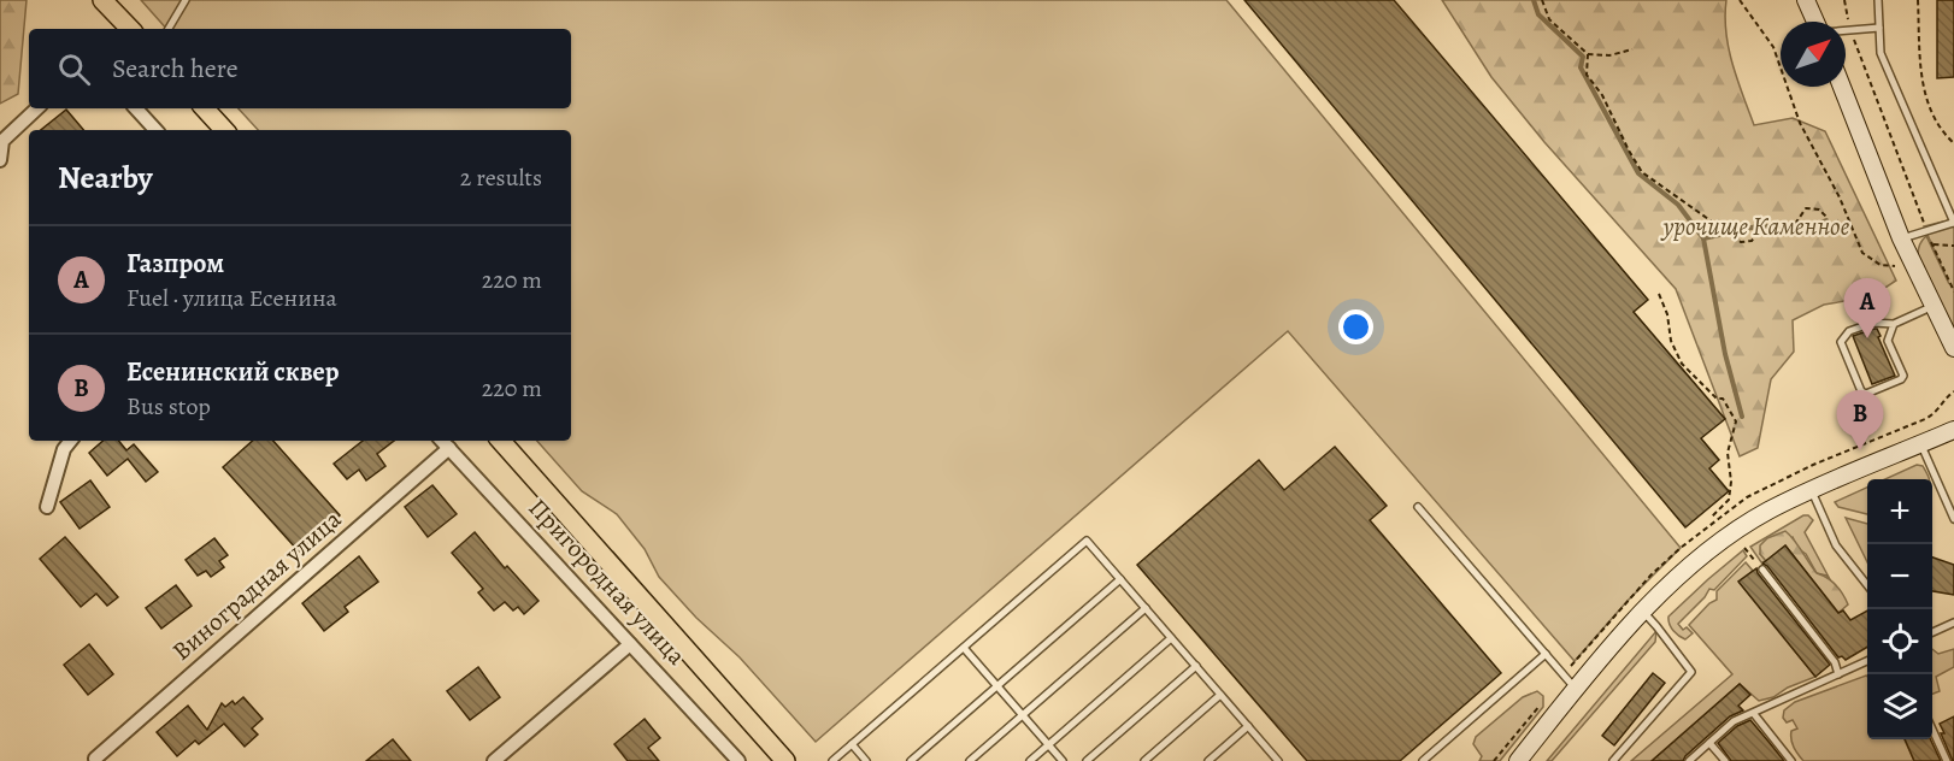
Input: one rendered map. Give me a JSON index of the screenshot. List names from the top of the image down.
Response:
{
  "streets": {
    "main road": ["Пригородная улица"],
    "street": ["Виноградная улица"]
  },
  "crossings": [
    ["Пригородная улица", "Виноградная улица"]
  ],
  "parks": ["урочище Каменное"],
  "north": "top right",
  "page": {
    "search": "Search here",
    "heading": ["Nearby", "2 results"],
    "list": [
      {
        "mark": "A",
        "name": "Газпром",
        "note": "Fuel · улица Есенина",
        "value": "220 m"
      },
      {
        "mark": "B",
        "name": "Есенинский сквер",
        "note": "Bus stop",
        "value": "220 m"
      }
    ],
    "pins": ["A", "B"],
    "map_buttons": ["+", "−"]
  }
}
